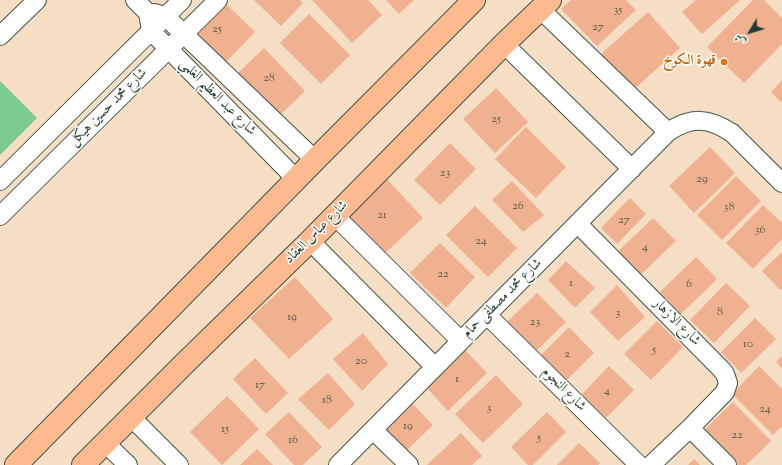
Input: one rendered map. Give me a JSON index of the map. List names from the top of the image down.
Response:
{
  "streets": {
    "main road": ["شارع عباس العقاد"],
    "street": [
      "شارع عبد العظيم الغلمي",
      "شارع محمد حسين هيكل",
      "شارع محمد مصطفى حمام",
      "شارع الازهار",
      "شارع النجوم"
    ]
  },
  "crossings": [
    ["شارع عبد العظيم الغلمي", "شارع محمد حسين هيكل"],
    ["شارع محمد مصطفى حمام", "شارع الازهار"],
    ["شارع محمد مصطفى حمام", "شارع النجوم"]
  ],
  "places": ["قهوة الكوخ"],
  "house_numbers": [
    "35",
    "27",
    "25",
    "28",
    "25",
    "23",
    "29",
    "26",
    "38",
    "21",
    "27",
    "36",
    "24",
    "4",
    "22",
    "1",
    "6",
    "8",
    "3",
    "19",
    "23",
    "10",
    "5",
    "2",
    "20",
    "1",
    "17",
    "4",
    "18",
    "3",
    "24",
    "19",
    "15",
    "22",
    "5",
    "16"
  ],
  "north": "bottom left"
}
